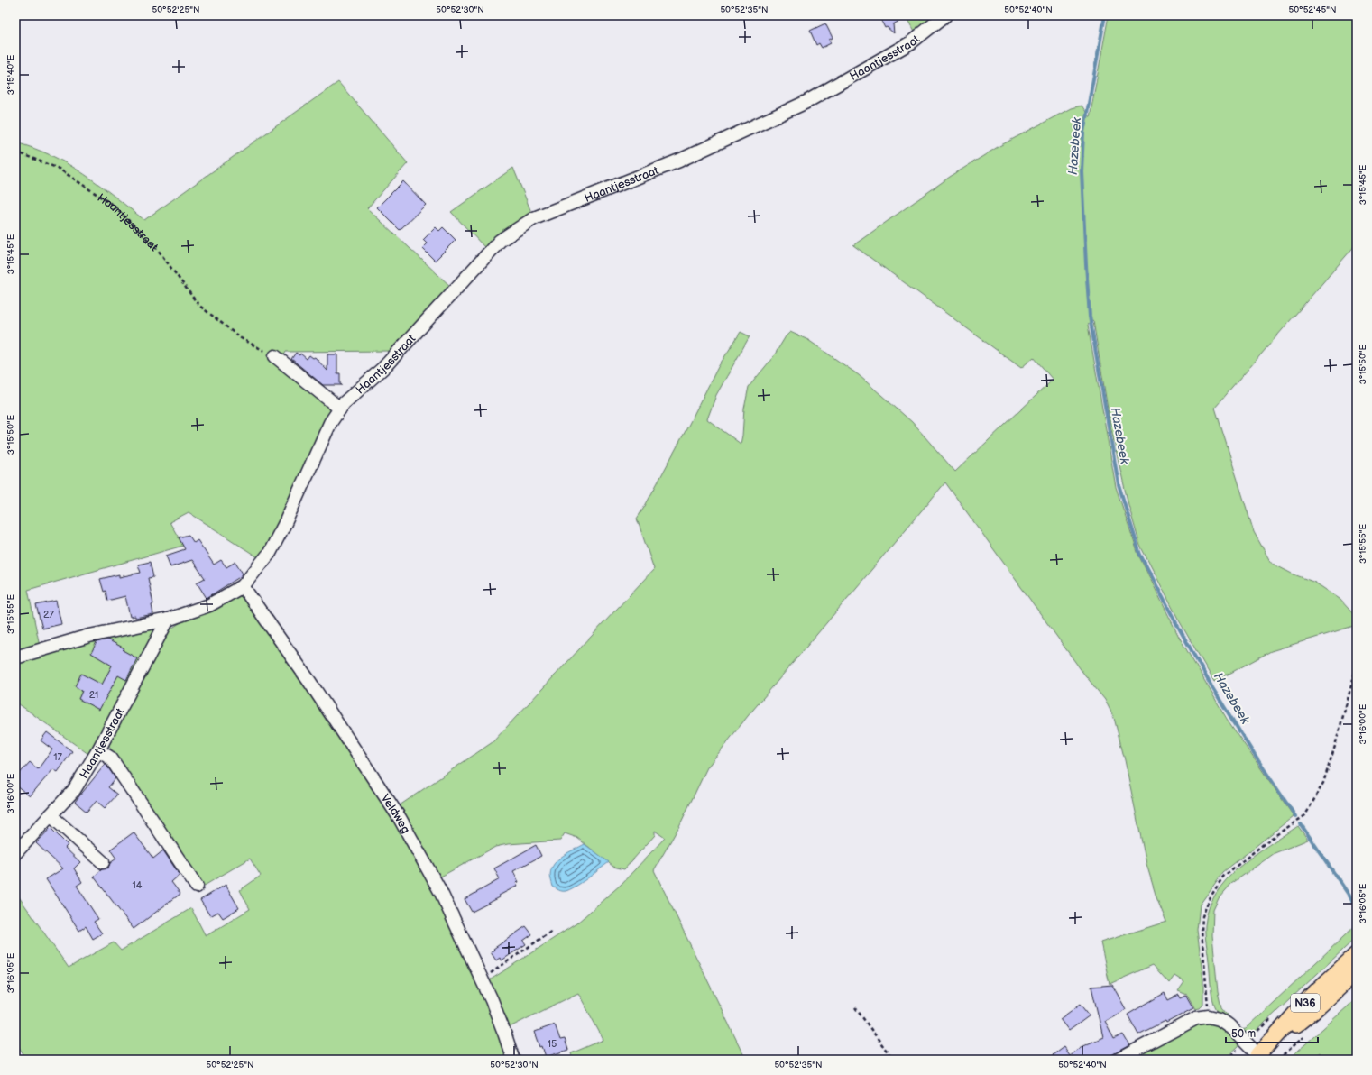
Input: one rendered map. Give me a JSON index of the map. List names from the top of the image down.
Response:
{
  "streets": {
    "main road": ["N36"],
    "street": ["Haantjesstraat", "Veldweg"]
  },
  "crossings": [
    ["Haantjesstraat", "Veldweg"]
  ],
  "water": ["Hazebeek"],
  "house_numbers": [
    "27",
    "21",
    "17",
    "14",
    "15"
  ],
  "scale_bar": "50 m",
  "coordinates": [
    "50°52'25\"N",
    "50°52'30\"N",
    "50°52'35\"N",
    "50°52'40\"N",
    "50°52'45\"N",
    "3°15'40\"E",
    "3°15'45\"E",
    "3°15'50\"E",
    "3°15'55\"E",
    "3°16'00\"E",
    "3°16'05\"E"
  ]
}
